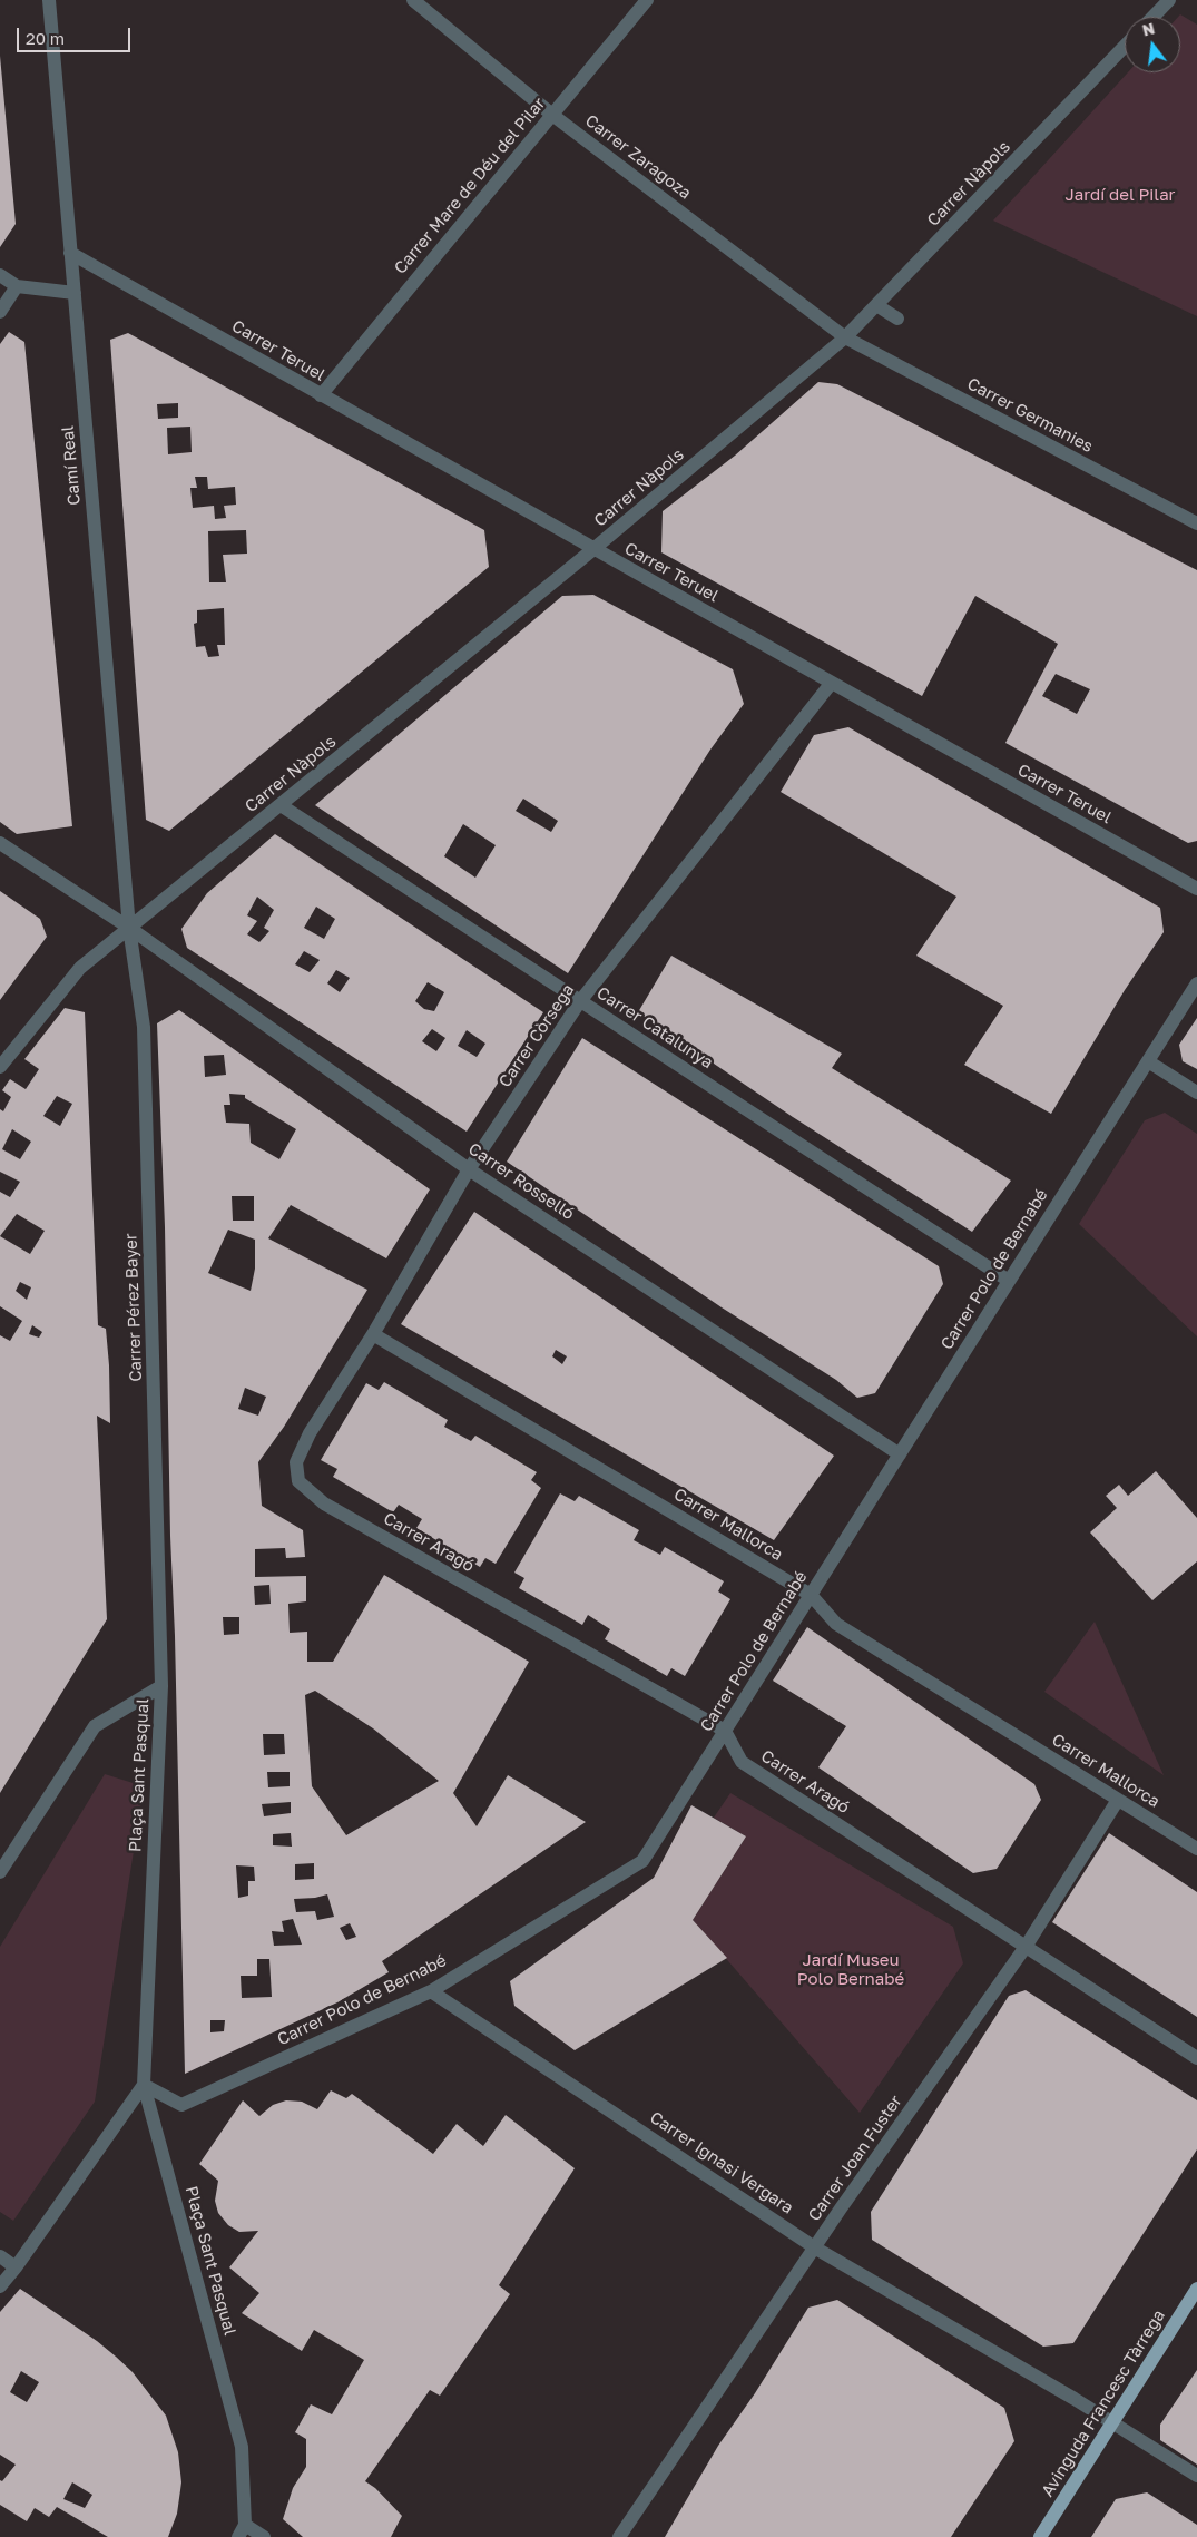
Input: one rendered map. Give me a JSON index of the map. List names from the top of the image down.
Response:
{
  "streets": {
    "main road": ["Avinguda Francesc Tàrrega"],
    "street": [
      "Carrer Zaragoza",
      "Carrer Nàpols",
      "Carrer Mare de Déu del Pilar",
      "Carrer Teruel",
      "Carrer Germanies",
      "Camí Real",
      "Carrer Catalunya",
      "Carrer Còrsega",
      "Carrer Rosselló",
      "Carrer Polo de Bernabé",
      "Carrer Pérez Bayer",
      "Carrer Mallorca",
      "Carrer Aragó",
      "Plaça Sant Pasqual",
      "Carrer Joan Fuster",
      "Carrer Ignasi Vergara"
    ]
  },
  "crossings": [
    ["Carrer Zaragoza", "Carrer Nàpols"],
    ["Carrer Zaragoza", "Carrer Mare de Déu del Pilar"],
    ["Carrer Zaragoza", "Carrer Germanies"],
    ["Carrer Nàpols", "Carrer Teruel"],
    ["Carrer Nàpols", "Carrer Germanies"],
    ["Carrer Nàpols", "Camí Real"],
    ["Carrer Nàpols", "Carrer Catalunya"],
    ["Carrer Nàpols", "Carrer Rosselló"],
    ["Carrer Nàpols", "Carrer Pérez Bayer"],
    ["Carrer Mare de Déu del Pilar", "Carrer Teruel"],
    ["Carrer Teruel", "Camí Real"],
    ["Carrer Teruel", "Carrer Còrsega"],
    ["Camí Real", "Carrer Rosselló"],
    ["Camí Real", "Carrer Pérez Bayer"],
    ["Carrer Catalunya", "Carrer Còrsega"],
    ["Carrer Catalunya", "Carrer Polo de Bernabé"],
    ["Carrer Còrsega", "Carrer Rosselló"],
    ["Carrer Còrsega", "Carrer Mallorca"],
    ["Carrer Còrsega", "Carrer Aragó"],
    ["Carrer Rosselló", "Carrer Polo de Bernabé"],
    ["Carrer Rosselló", "Carrer Pérez Bayer"],
    ["Carrer Polo de Bernabé", "Carrer Mallorca"],
    ["Carrer Polo de Bernabé", "Carrer Aragó"],
    ["Carrer Polo de Bernabé", "Plaça Sant Pasqual"],
    ["Carrer Polo de Bernabé", "Carrer Ignasi Vergara"],
    ["Carrer Pérez Bayer", "Plaça Sant Pasqual"],
    ["Carrer Mallorca", "Carrer Joan Fuster"],
    ["Carrer Aragó", "Carrer Joan Fuster"],
    ["Carrer Joan Fuster", "Carrer Ignasi Vergara"],
    ["Carrer Ignasi Vergara", "Avinguda Francesc Tàrrega"]
  ],
  "parks": ["Jardí del Pilar", "Jardí Museu Polo Bernabé"],
  "scale_bar": "20 m",
  "north": "top"
}
